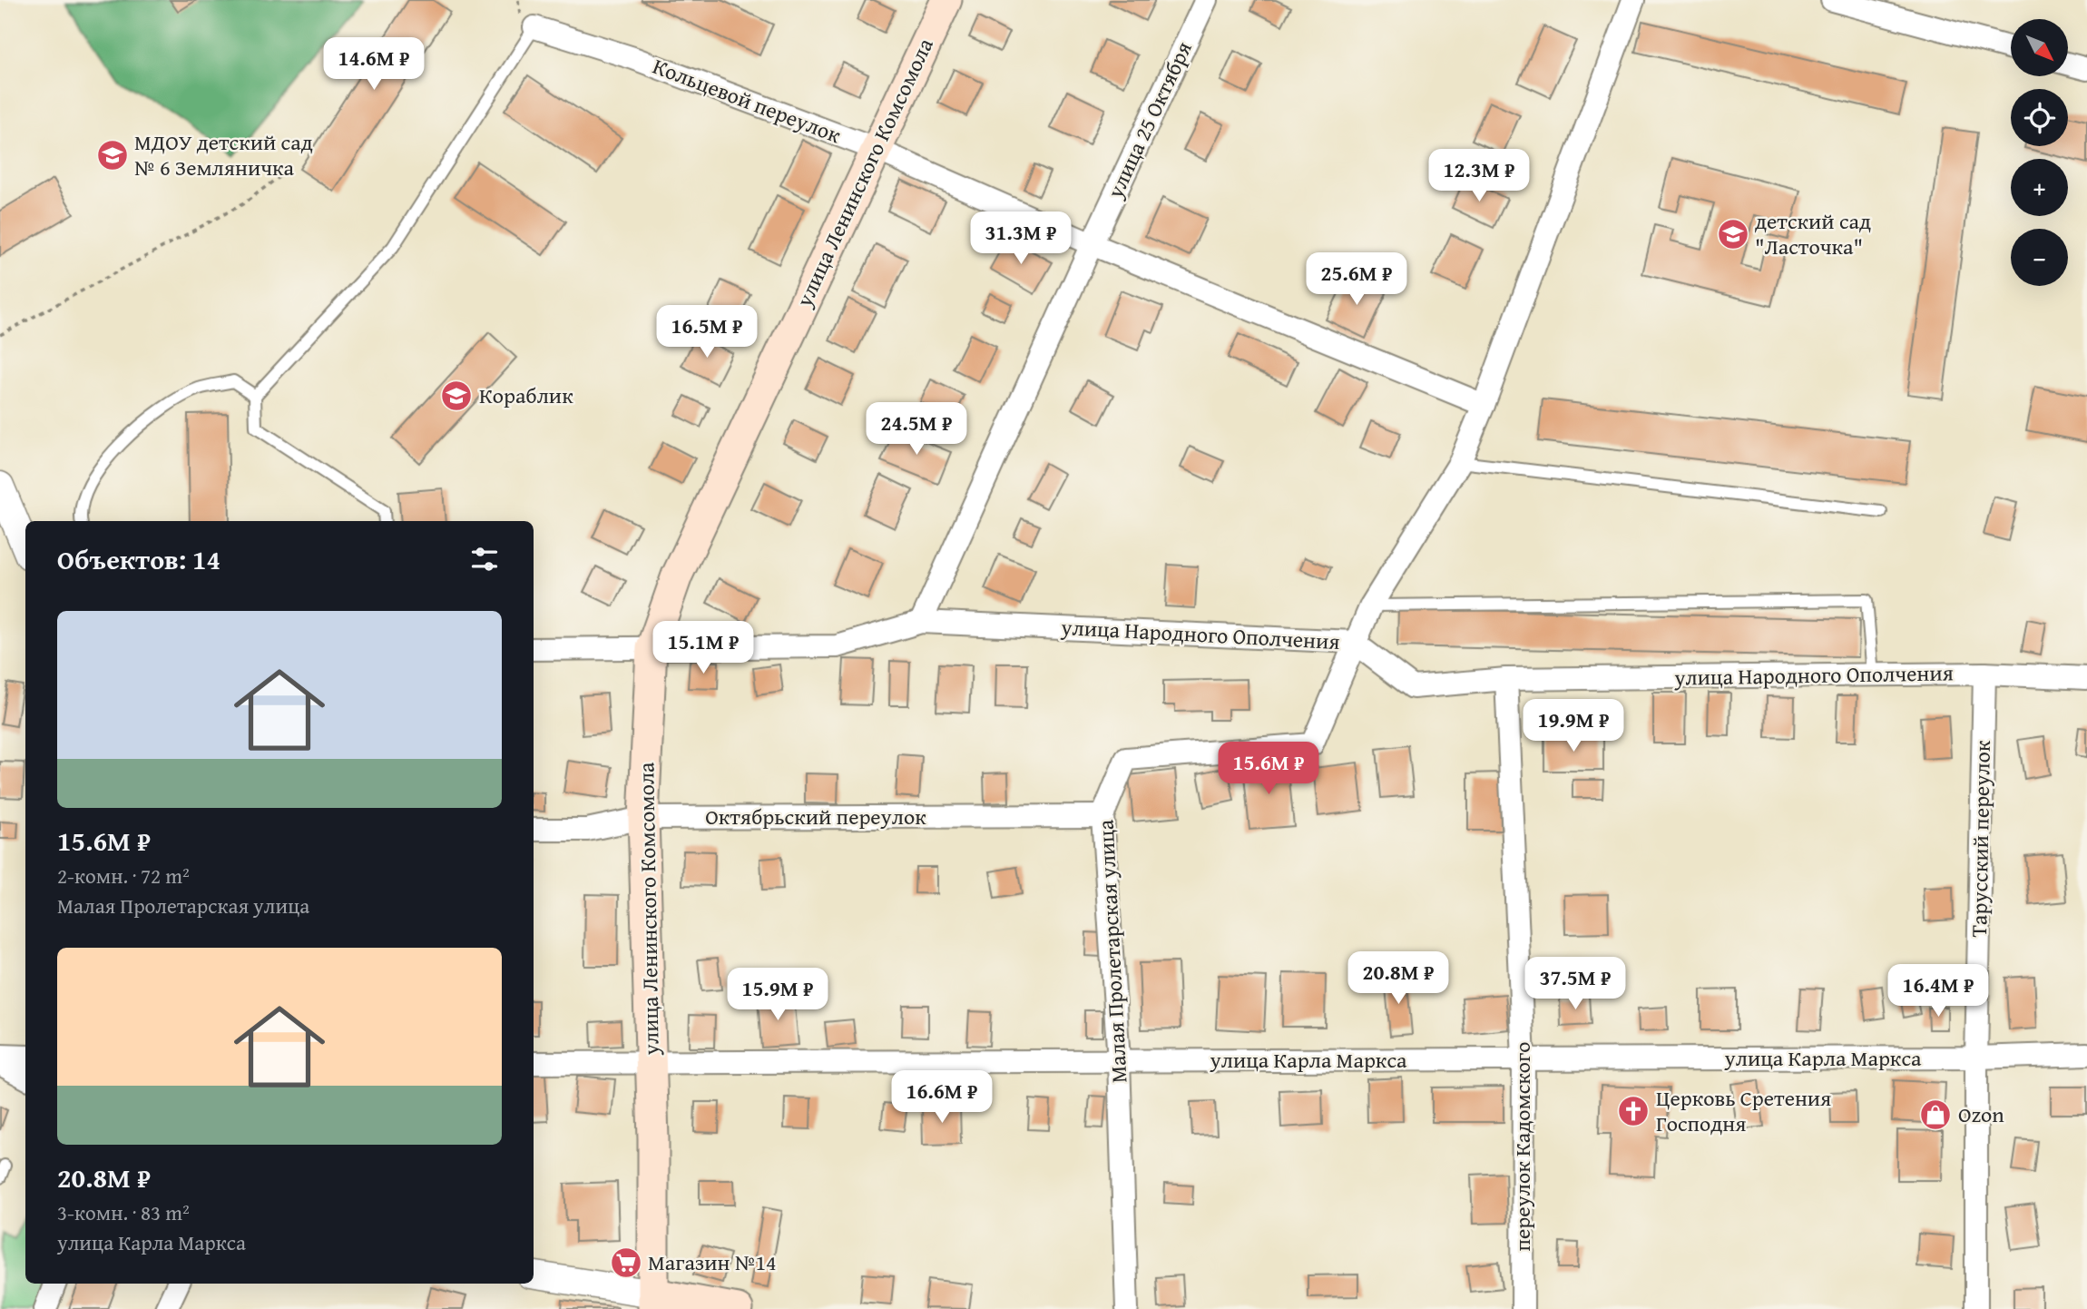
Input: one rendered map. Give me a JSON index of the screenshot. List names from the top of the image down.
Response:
{
  "streets": {
    "main road": ["улица Ленинского Комсомола"],
    "street": [
      "Кольцевой переулок",
      "улица 25 Октября",
      "улица Народного Ополчения",
      "Октябрьский переулок",
      "Тарусский переулок",
      "Малая Пролетарская улица",
      "улица Карла Маркса",
      "переулок Кадомского"
    ]
  },
  "crossings": [
    ["Кольцевой переулок", "улица 25 Октября"],
    ["Кольцевой переулок", "улица Ленинского Комсомола"],
    ["Кольцевой переулок", "Малая Пролетарская улица"],
    ["улица 25 Октября", "улица Народного Ополчения"],
    ["улица Ленинского Комсомола", "улица Народного Ополчения"],
    ["улица Ленинского Комсомола", "Октябрьский переулок"],
    ["улица Ленинского Комсомола", "улица Карла Маркса"],
    ["улица Народного Ополчения", "Тарусский переулок"],
    ["улица Народного Ополчения", "Малая Пролетарская улица"],
    ["улица Народного Ополчения", "переулок Кадомского"],
    ["Октябрьский переулок", "Малая Пролетарская улица"],
    ["Тарусский переулок", "улица Карла Маркса"],
    ["Малая Пролетарская улица", "улица Карла Маркса"],
    ["улица Карла Маркса", "переулок Кадомского"]
  ],
  "places": {
    "school or university": ["МДОУ детский сад № 6 Земляничка", "детский сад \"Ласточка\"", "Кораблик"],
    "church": ["Церковь Сретения Господня"],
    "shop": ["Ozon"],
    "supermarket": ["Магазин №14"]
  },
  "north": "bottom right",
  "page": {
    "map_buttons": ["+", "−"],
    "price": [
      "14.6M ₽",
      "12.3M ₽",
      "31.3M ₽",
      "25.6M ₽",
      "16.5M ₽",
      "24.5M ₽",
      "15.1M ₽",
      "19.9M ₽",
      "15.6M ₽",
      "20.8M ₽",
      "37.5M ₽",
      "16.4M ₽",
      "15.9M ₽",
      "16.6M ₽"
    ],
    "heading": "Объектов: 14",
    "list": [
      {
        "name": "15.6M ₽",
        "note": "2-комн. · 72 m² · Малая Пролетарская улица"
      },
      {
        "name": "20.8M ₽",
        "note": "3-комн. · 83 m² · улица Карла Маркса"
      }
    ]
  }
}
